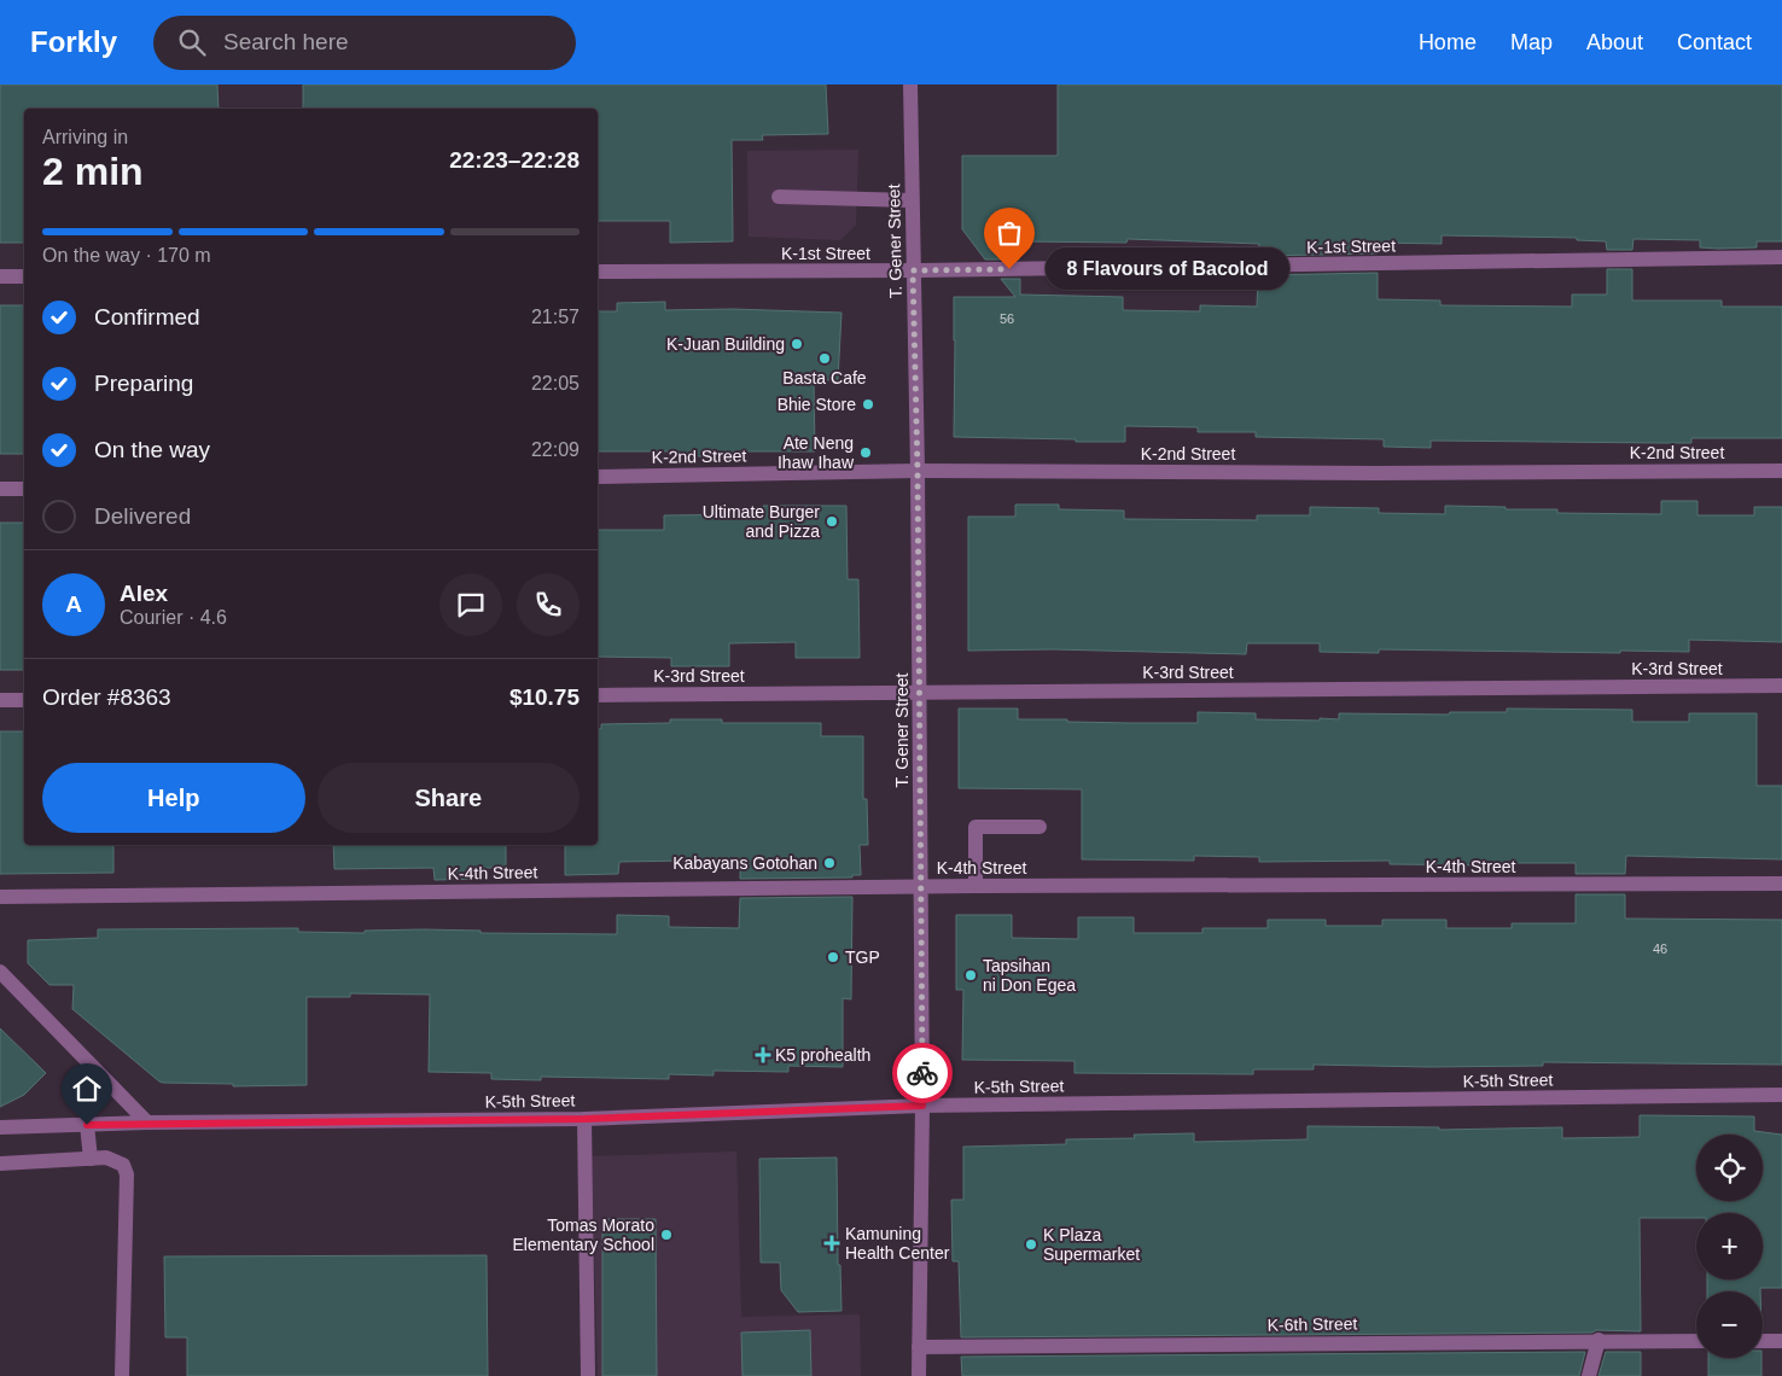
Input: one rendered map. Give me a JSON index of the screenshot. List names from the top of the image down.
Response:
{
  "streets": {
    "street": [
      "T. Gener Street",
      "K-1st Street",
      "K-2nd Street",
      "K-3rd Street",
      "K-4th Street",
      "K-5th Street",
      "K-6th Street"
    ]
  },
  "crossings": [
    ["T. Gener Street", "K-1st Street"],
    ["T. Gener Street", "K-2nd Street"],
    ["T. Gener Street", "K-3rd Street"],
    ["T. Gener Street", "K-4th Street"],
    ["T. Gener Street", "K-5th Street"],
    ["T. Gener Street", "K-6th Street"]
  ],
  "places": {
    "other": [
      "8 Flavours of Bacolod",
      "K-Juan Building",
      "Basta Cafe",
      "Bhie Store",
      "Ate Neng Ihaw Ihaw",
      "Ultimate Burger and Pizza",
      "Kabayans Gotohan",
      "TGP",
      "Tapsihan ni Don Egea",
      "Tomas Morato Elementary School",
      "K Plaza Supermarket"
    ],
    "health": ["K5 prohealth", "Kamuning Health Center"]
  },
  "house_numbers": ["56", "46"],
  "page": {
    "header": "Forkly",
    "search": "Search here",
    "nav": [
      "Home",
      "Map",
      "About",
      "Contact"
    ],
    "heading": ["2 min", "Arriving in", "22:23–22:28"],
    "panel": [
      "Alex",
      "Courier · 4.6",
      "Order #8363",
      "$10.75"
    ],
    "bar": "On the way · 170 m",
    "bubble": "8 Flavours of Bacolod",
    "list": [
      ["Confirmed", "21:57"],
      ["Preparing", "22:05"],
      ["On the way", "22:09"],
      "Delivered"
    ],
    "round": "A",
    "buttons": ["Help", "Share"],
    "map_buttons": ["+", "−"]
  }
}
